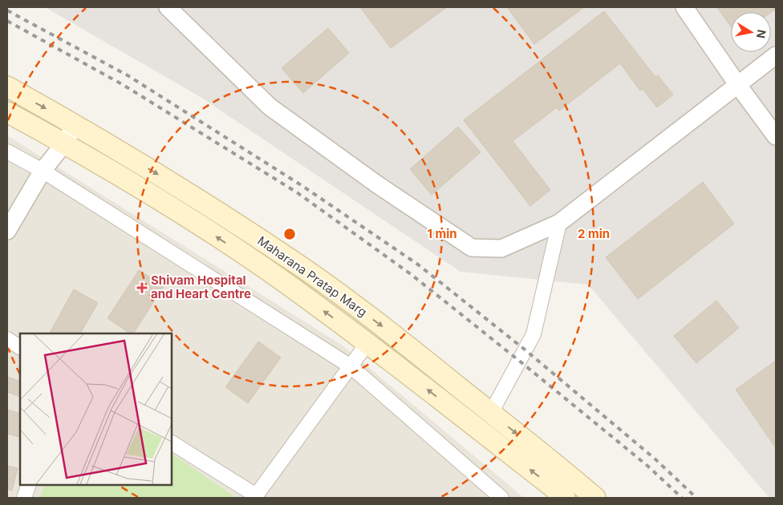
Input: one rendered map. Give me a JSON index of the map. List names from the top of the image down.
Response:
{
  "streets": {
    "main road": ["Maharana Pratap Marg"]
  },
  "places": {
    "health": ["Shivam Hospital and Heart Centre"]
  },
  "north": "right",
  "rings": ["1 min", "2 min"]
}
